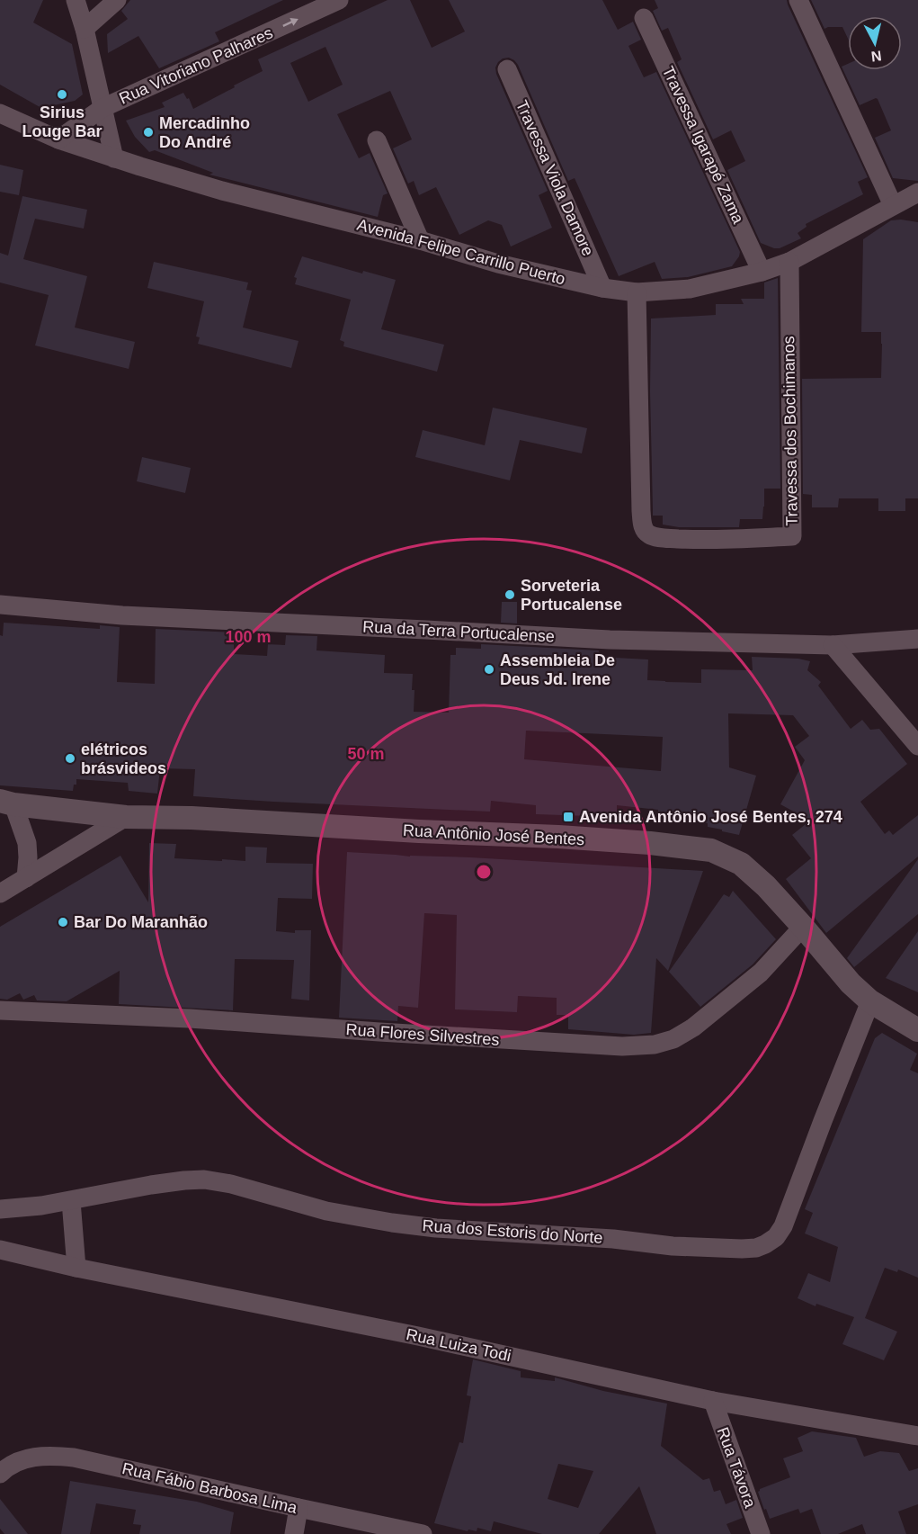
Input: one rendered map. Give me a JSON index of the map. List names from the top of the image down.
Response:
{
  "streets": {
    "street": [
      "Rua Vitoriano Palhares",
      "Travessa Igarapé Zama",
      "Travessa Viola Damore",
      "Avenida Felipe Carrillo Puerto",
      "Travessa dos Bochimanos",
      "Rua da Terra Portucalense",
      "Rua Antônio José Bentes",
      "Rua Flores Silvestres",
      "Rua dos Estoris do Norte",
      "Rua Luiza Todi",
      "Rua Távora",
      "Rua Fábio Barbosa Lima"
    ]
  },
  "crossings": [
    ["Rua Vitoriano Palhares", "Avenida Felipe Carrillo Puerto"],
    ["Travessa Igarapé Zama", "Avenida Felipe Carrillo Puerto"],
    ["Travessa Viola Damore", "Avenida Felipe Carrillo Puerto"],
    ["Avenida Felipe Carrillo Puerto", "Travessa dos Bochimanos"],
    ["Rua Antônio José Bentes", "Rua Flores Silvestres"],
    ["Rua Antônio José Bentes", "Rua dos Estoris do Norte"],
    ["Rua Luiza Todi", "Rua Távora"]
  ],
  "one_way": ["Rua Vitoriano Palhares"],
  "places": {
    "other": [
      "Sirius Louge Bar",
      "Mercadinho Do André",
      "Sorveteria Portucalense",
      "Assembleia De Deus Jd. Irene",
      "elétricos brásvideos",
      "Bar Do Maranhão"
    ],
    "transit": ["Avenida Antônio José Bentes, 274"]
  },
  "north": "bottom",
  "rings": ["100 m", "50 m"]
}
